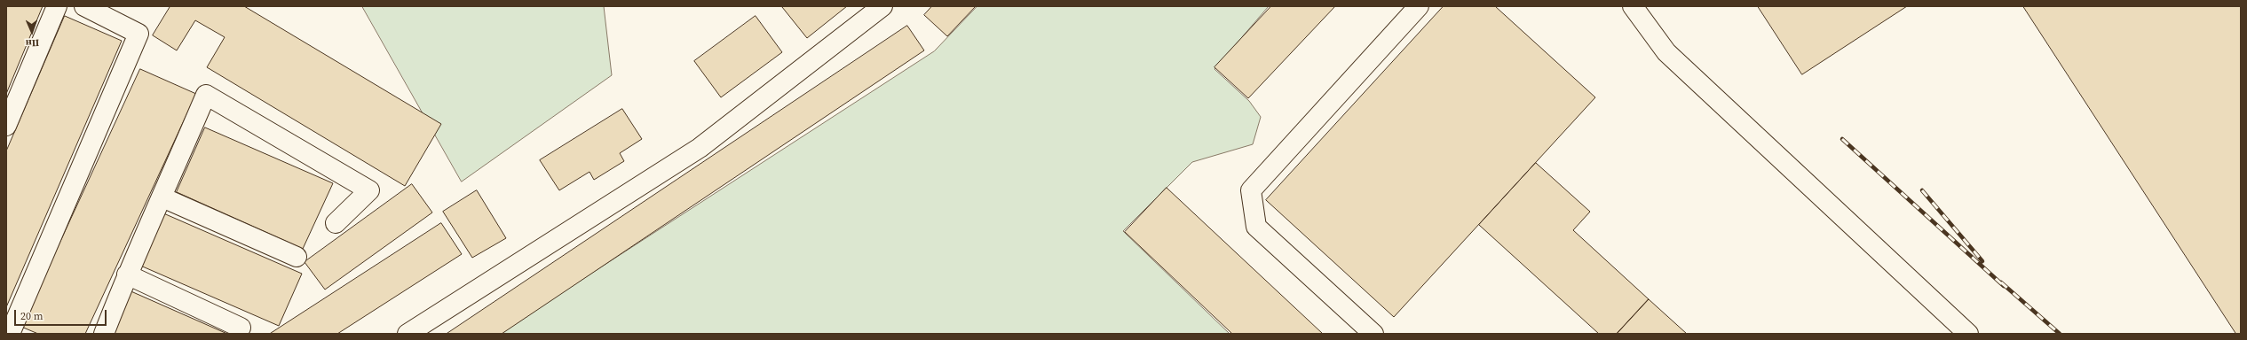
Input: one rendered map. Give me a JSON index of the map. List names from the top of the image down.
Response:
{
  "scale_bar": "20 m",
  "north": "bottom"
}
